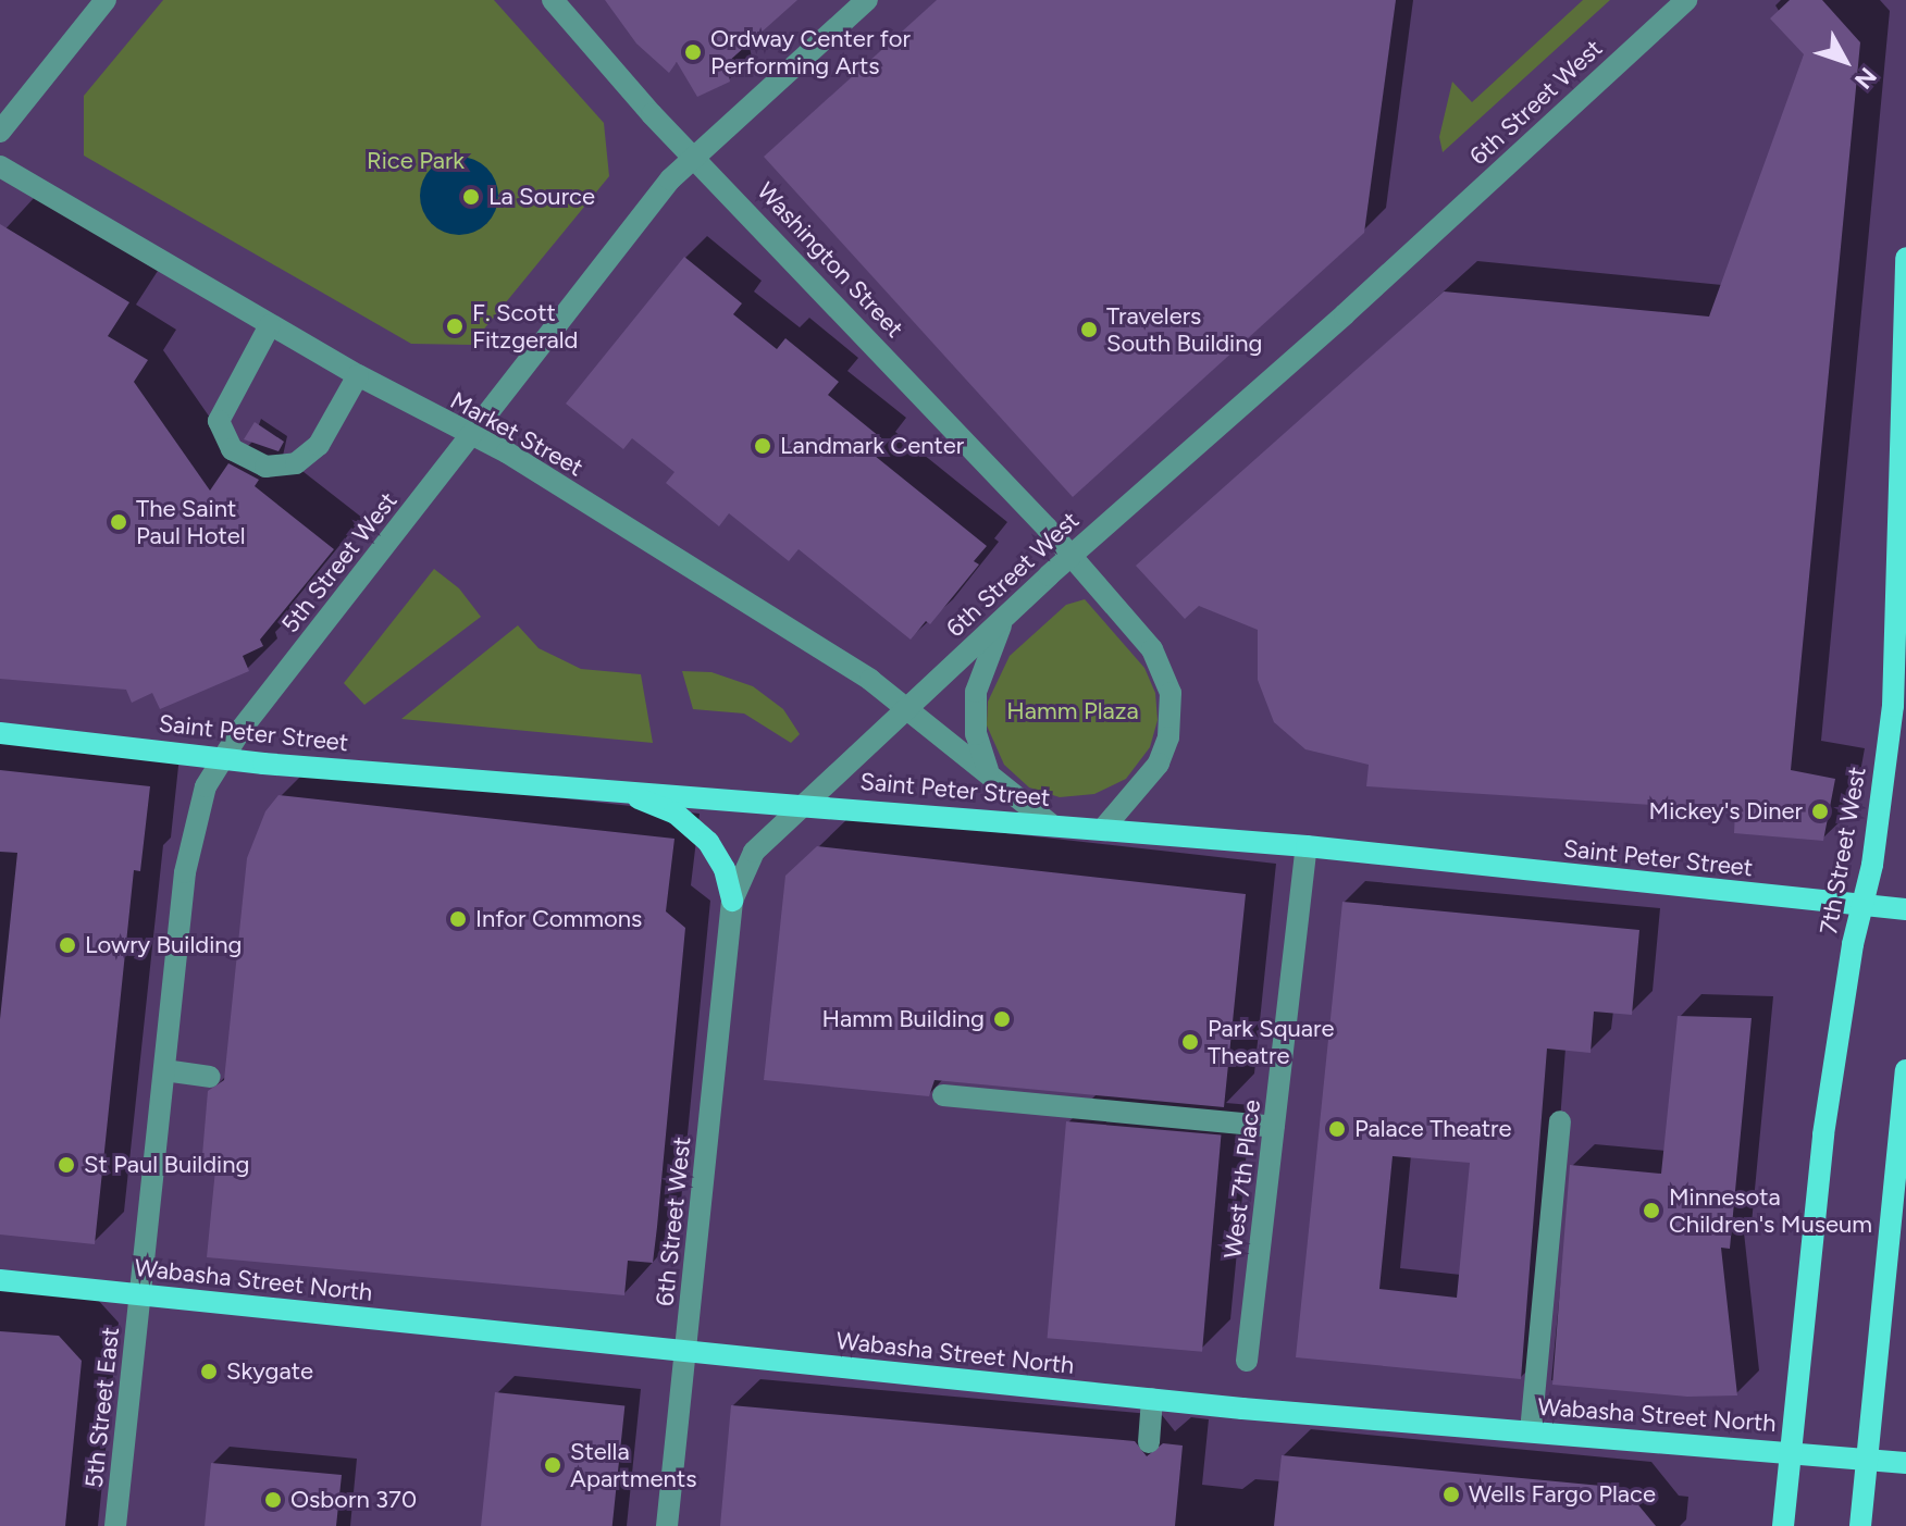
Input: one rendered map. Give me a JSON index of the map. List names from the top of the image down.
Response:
{
  "streets": {
    "main road": ["Saint Peter Street", "7th Street West", "Wabasha Street North"],
    "street": [
      "6th Street West",
      "Washington Street",
      "Market Street",
      "5th Street West",
      "West 7th Place",
      "5th Street East"
    ]
  },
  "crossings": [
    ["6th Street West", "Washington Street"],
    ["6th Street West", "Market Street"],
    ["6th Street West", "Saint Peter Street"],
    ["6th Street West", "Wabasha Street North"],
    ["Washington Street", "Market Street"],
    ["Washington Street", "5th Street West"],
    ["Washington Street", "Saint Peter Street"],
    ["Market Street", "5th Street West"],
    ["Market Street", "Saint Peter Street"],
    ["5th Street West", "Saint Peter Street"],
    ["5th Street West", "Wabasha Street North"],
    ["5th Street West", "5th Street East"],
    ["Saint Peter Street", "7th Street West"],
    ["Saint Peter Street", "West 7th Place"],
    ["7th Street West", "Wabasha Street North"],
    ["Wabasha Street North", "5th Street East"]
  ],
  "parks": ["Rice Park", "Hamm Plaza"],
  "places": [
    "Ordway Center for Performing Arts",
    "La Source",
    "F. Scott Fitzgerald",
    "Travelers South Building",
    "Landmark Center",
    "The Saint Paul Hotel",
    "Mickey's Diner",
    "Infor Commons",
    "Lowry Building",
    "Hamm Building",
    "Park Square Theatre",
    "Palace Theatre",
    "St Paul Building",
    "Minnesota Children's Museum",
    "Skygate",
    "Stella Apartments",
    "Wells Fargo Place",
    "Osborn 370"
  ],
  "north": "bottom right"
}
